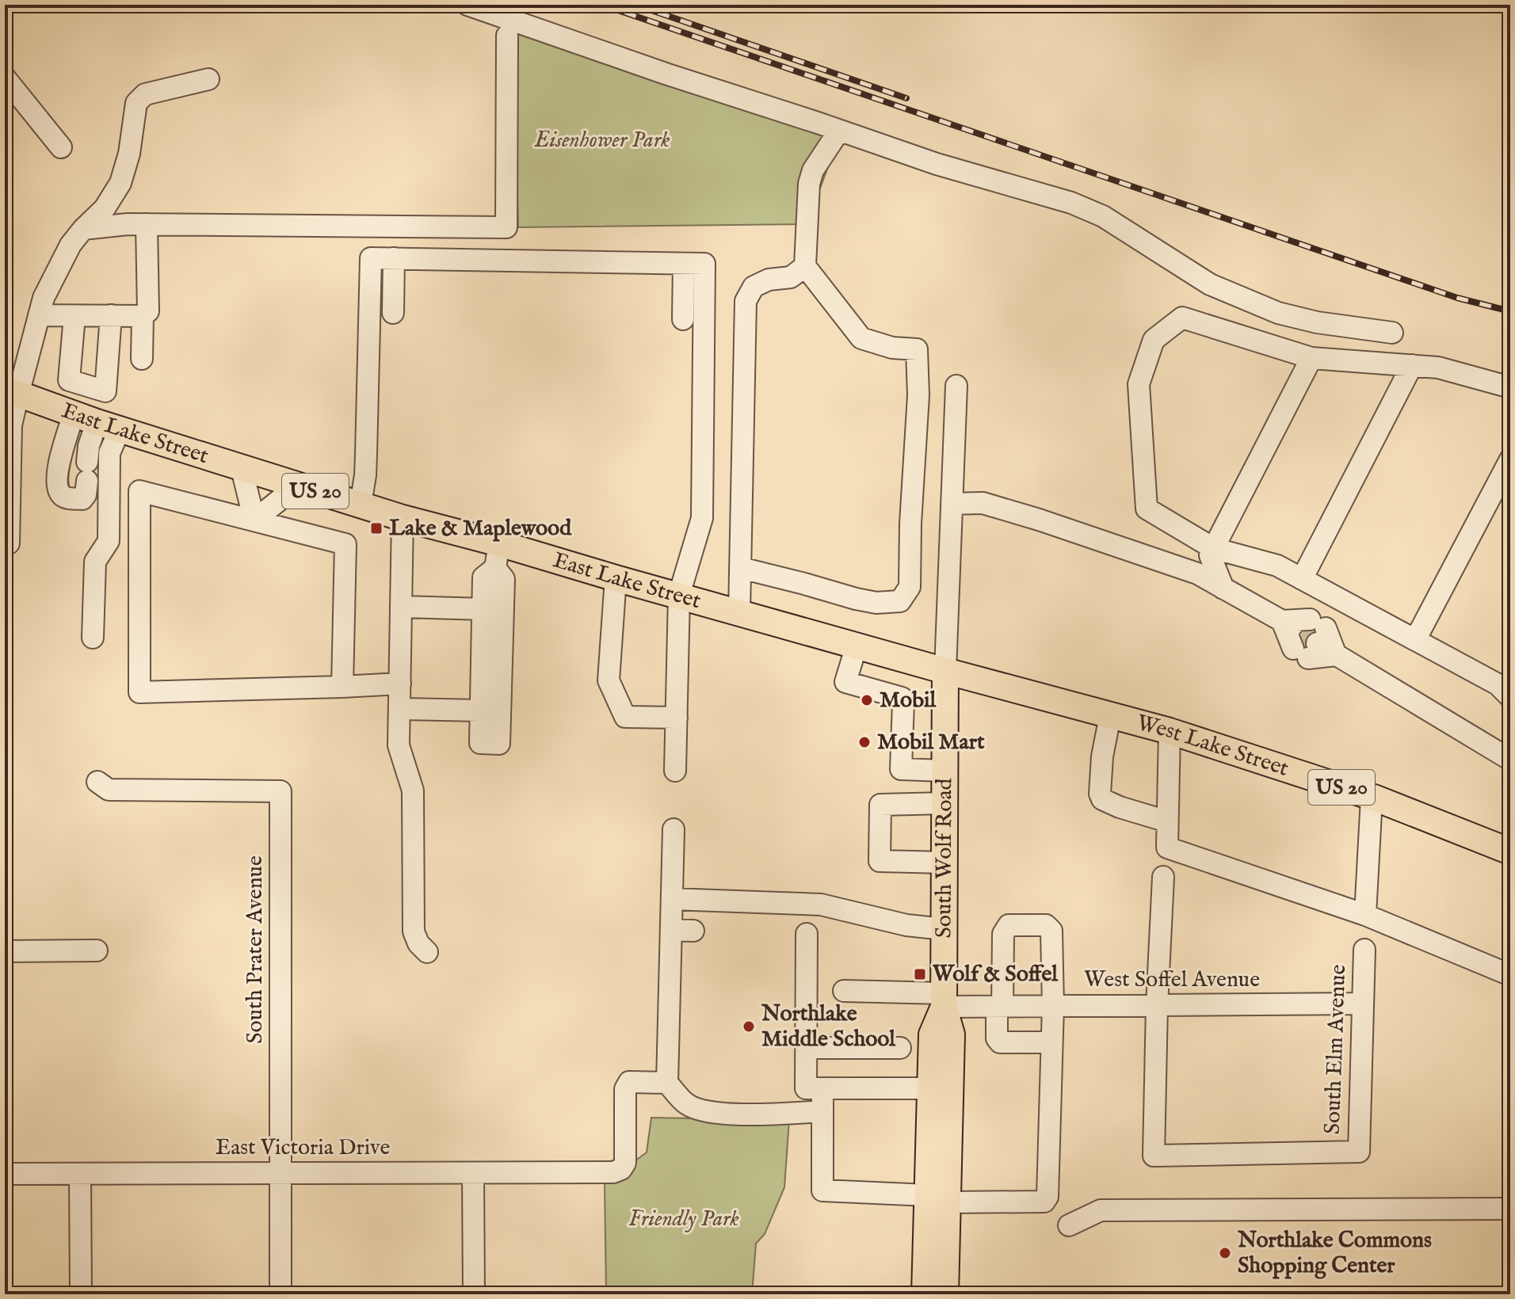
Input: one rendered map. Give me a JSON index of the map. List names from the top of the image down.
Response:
{
  "streets": {
    "main road": [
      "East Lake Street",
      "US 20",
      "West Lake Street",
      "South Wolf Road"
    ],
    "street": [
      "South Prater Avenue",
      "West Soffel Avenue",
      "South Elm Avenue",
      "East Victoria Drive"
    ]
  },
  "crossings": [
    ["East Lake Street", "West Lake Street"],
    ["East Lake Street", "South Wolf Road"],
    ["West Lake Street", "South Wolf Road"],
    ["South Wolf Road", "West Soffel Avenue"],
    ["South Prater Avenue", "East Victoria Drive"],
    ["West Soffel Avenue", "South Elm Avenue"]
  ],
  "parks": ["Eisenhower Park", "Friendly Park"],
  "places": {
    "transit": ["Lake & Maplewood", "Wolf & Soffel"],
    "other": [
      "Mobil",
      "Mobil Mart",
      "Northlake Middle School",
      "Northlake Commons Shopping Center"
    ]
  }
}
